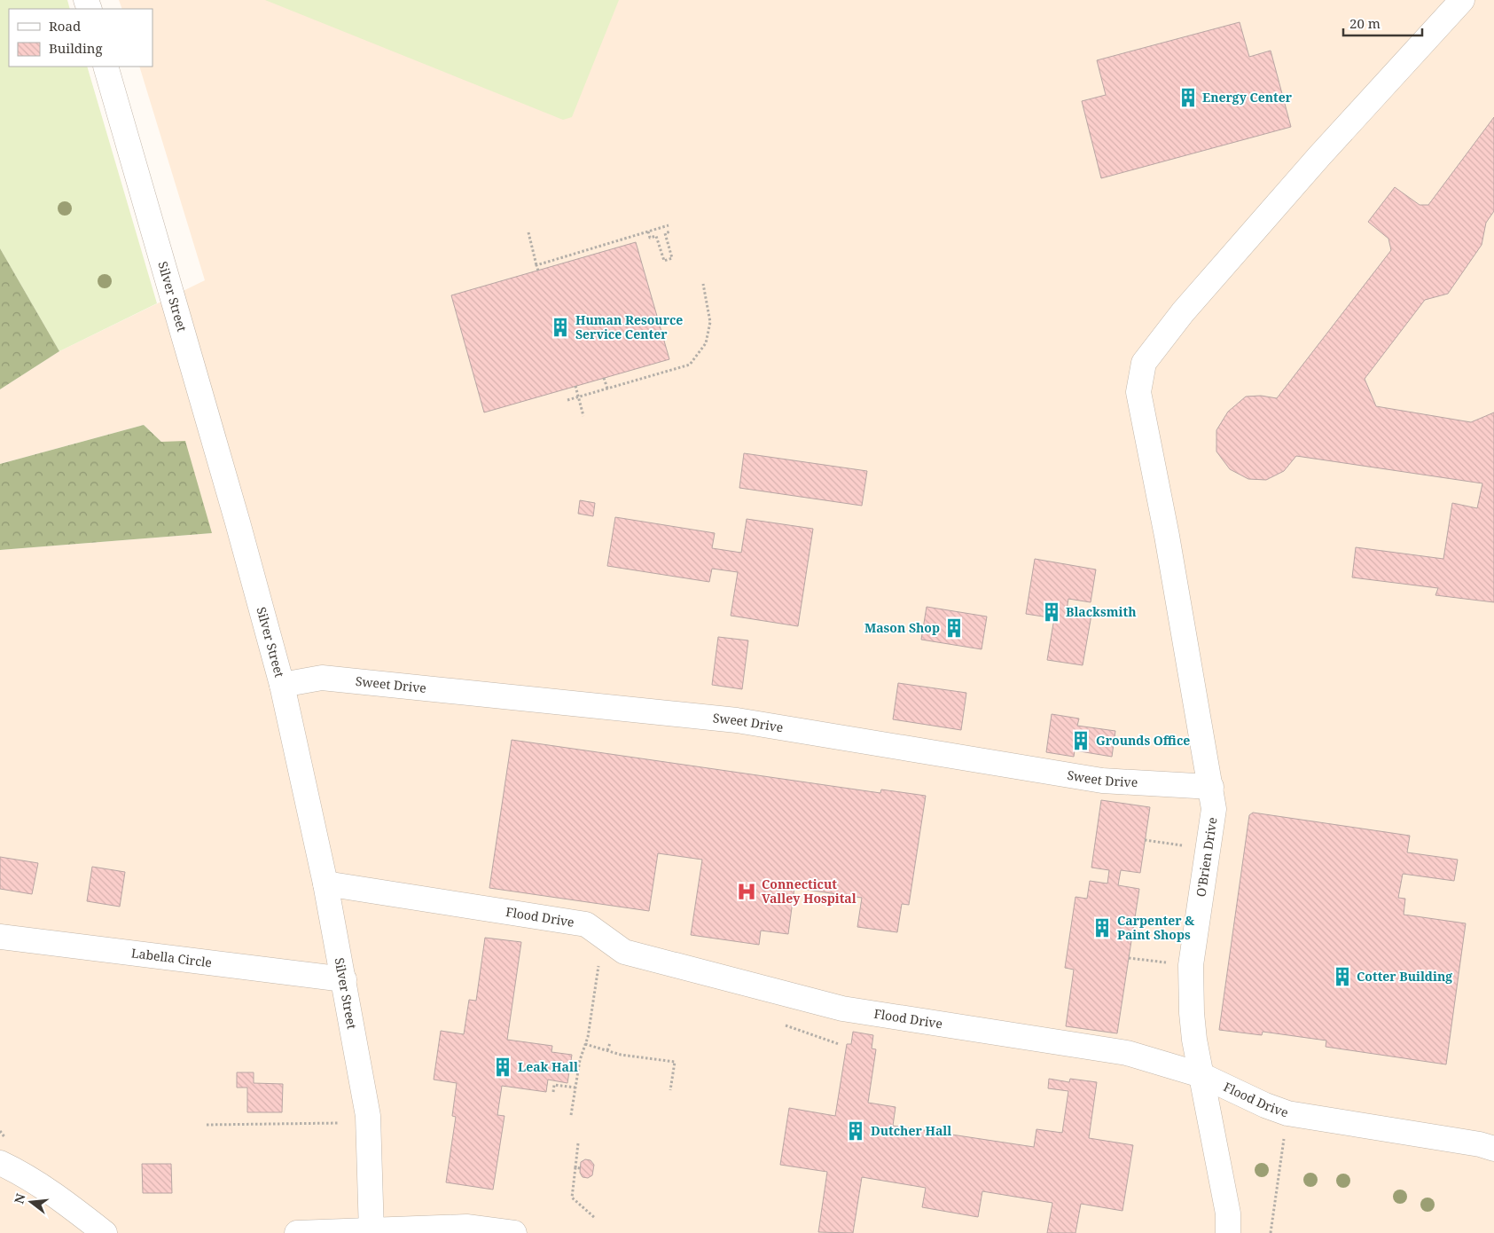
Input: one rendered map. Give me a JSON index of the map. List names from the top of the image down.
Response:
{
  "streets": {
    "street": [
      "Silver Street",
      "Sweet Drive",
      "O'Brien Drive",
      "Flood Drive",
      "Labella Circle"
    ]
  },
  "crossings": [
    ["Silver Street", "Sweet Drive"],
    ["Silver Street", "Flood Drive"],
    ["Silver Street", "Labella Circle"],
    ["Sweet Drive", "O'Brien Drive"],
    ["O'Brien Drive", "Flood Drive"]
  ],
  "places": {
    "building": [
      "Energy Center",
      "Human Resource Service Center",
      "Blacksmith",
      "Mason Shop",
      "Grounds Office",
      "Carpenter & Paint Shops",
      "Cotter Building",
      "Leak Hall",
      "Dutcher Hall"
    ],
    "hospital": ["Connecticut Valley Hospital"]
  },
  "legend": ["Road", "Building"],
  "scale_bar": "20 m",
  "north": "left"
}
